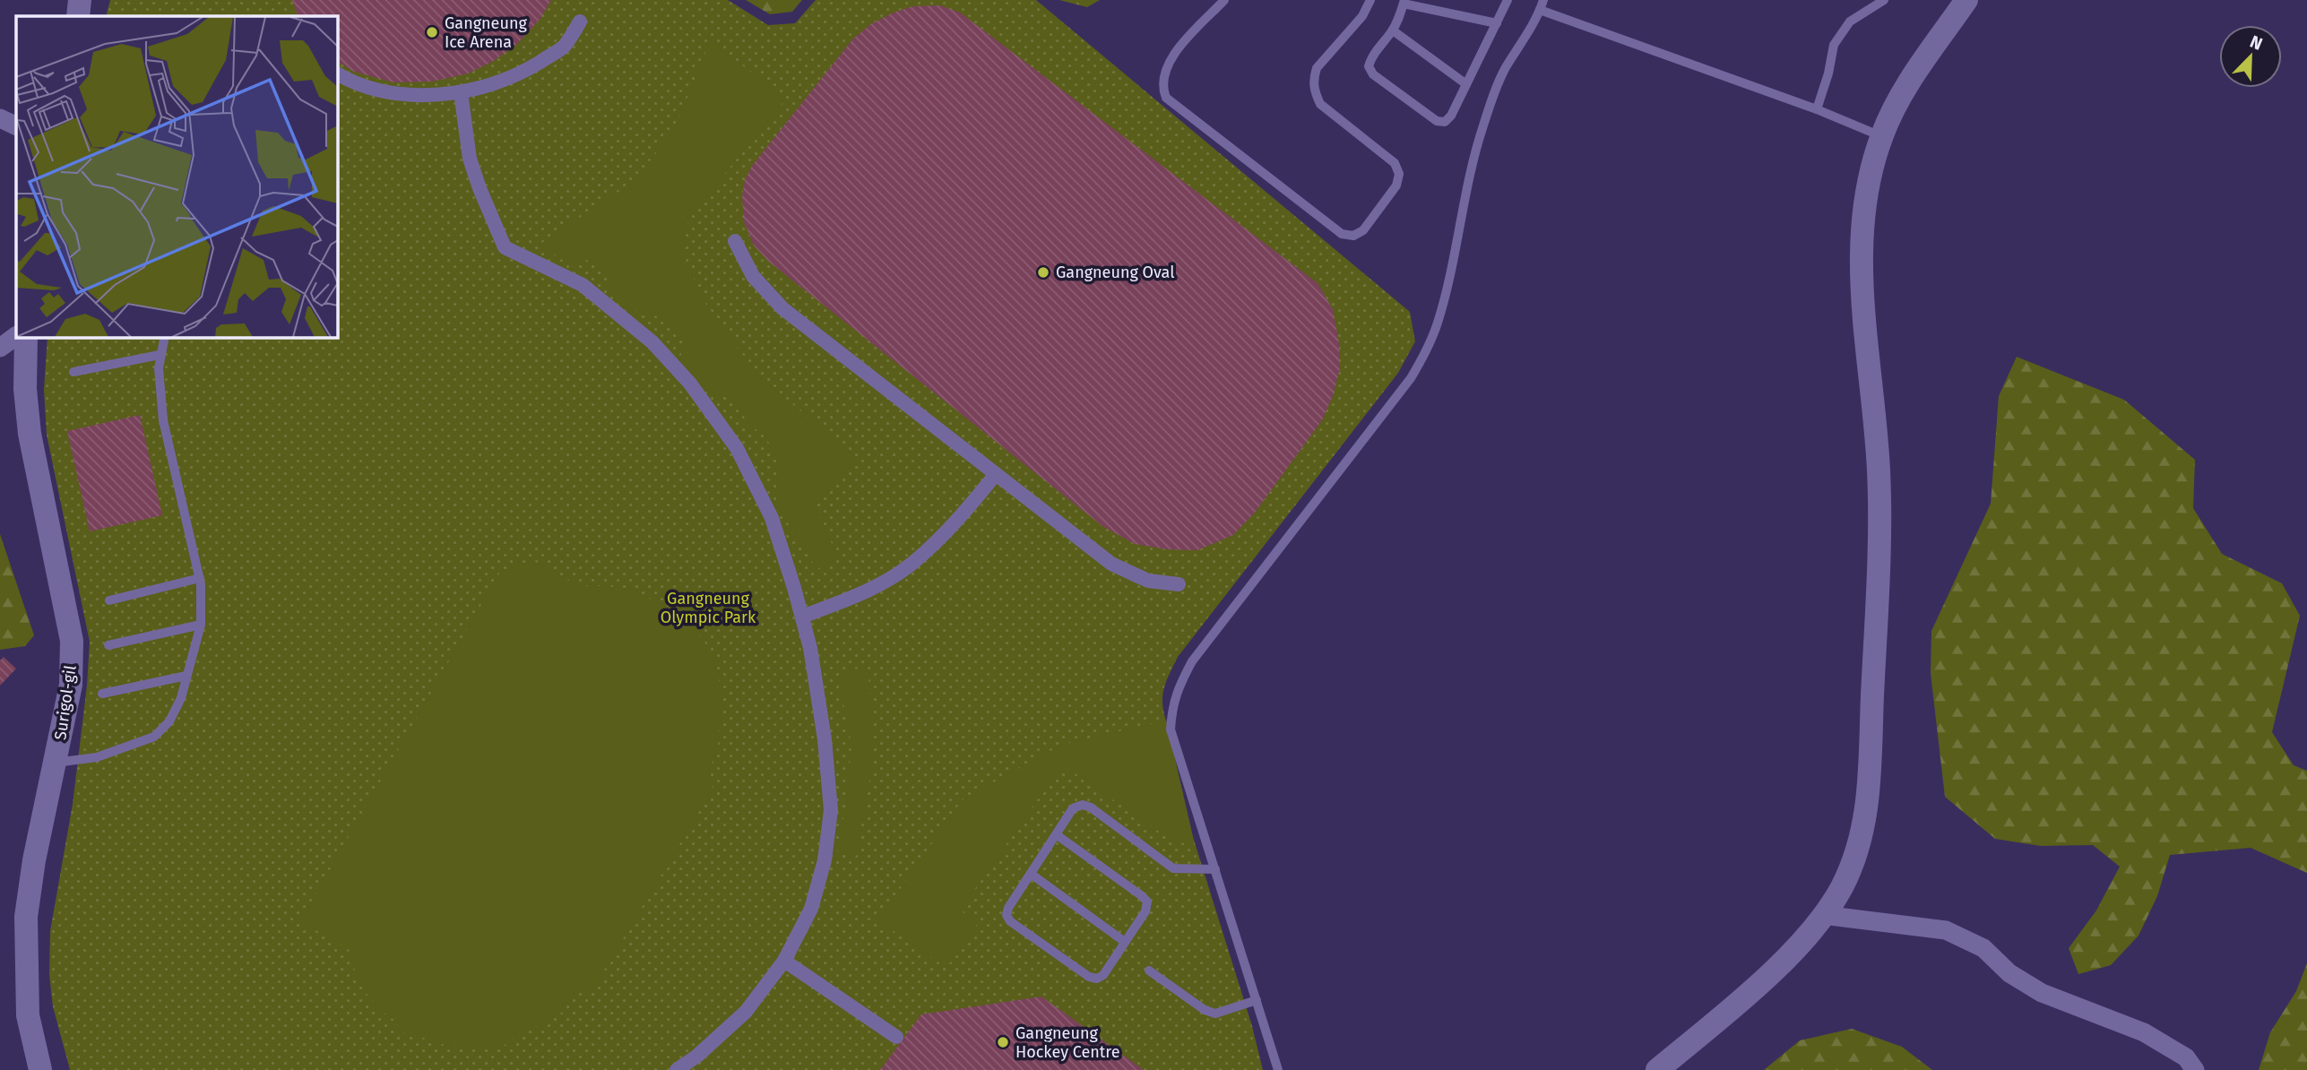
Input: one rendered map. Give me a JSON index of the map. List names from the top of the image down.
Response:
{
  "streets": {
    "street": ["Surigol-gil"]
  },
  "parks": ["Gangneung Olympic Park"],
  "places": ["Gangneung Ice Arena", "Gangneung Oval", "Gangneung Hockey Centre"],
  "north": "top right"
}
